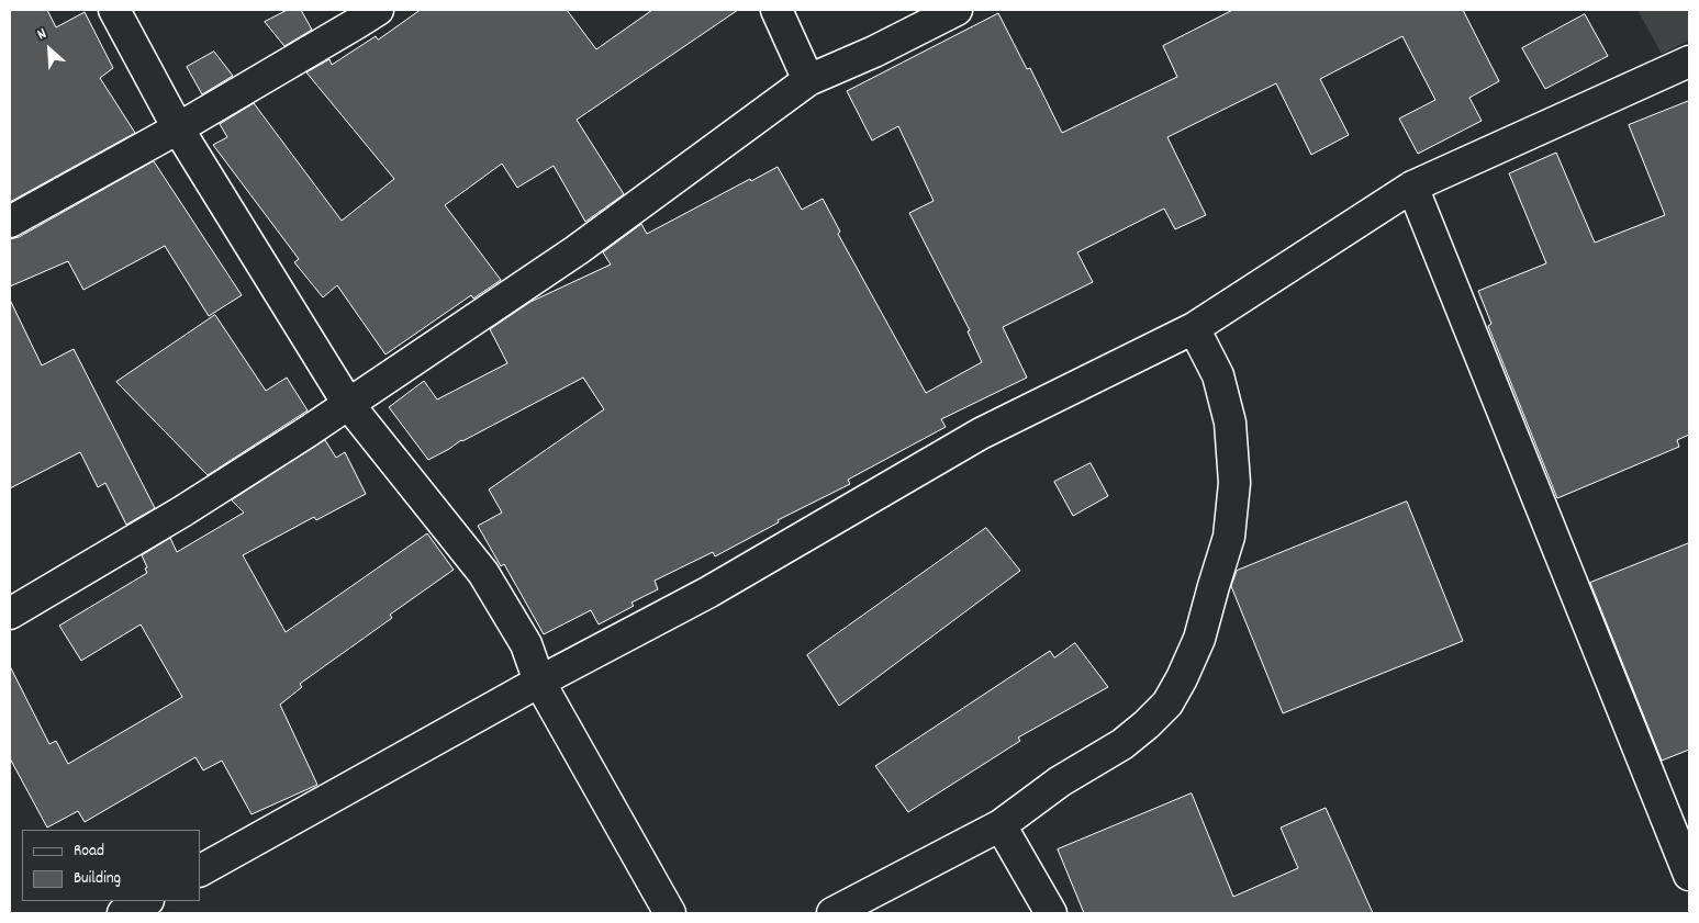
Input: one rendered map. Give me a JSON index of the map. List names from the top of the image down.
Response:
{
  "legend": ["Road", "Building"],
  "north": "top left"
}
